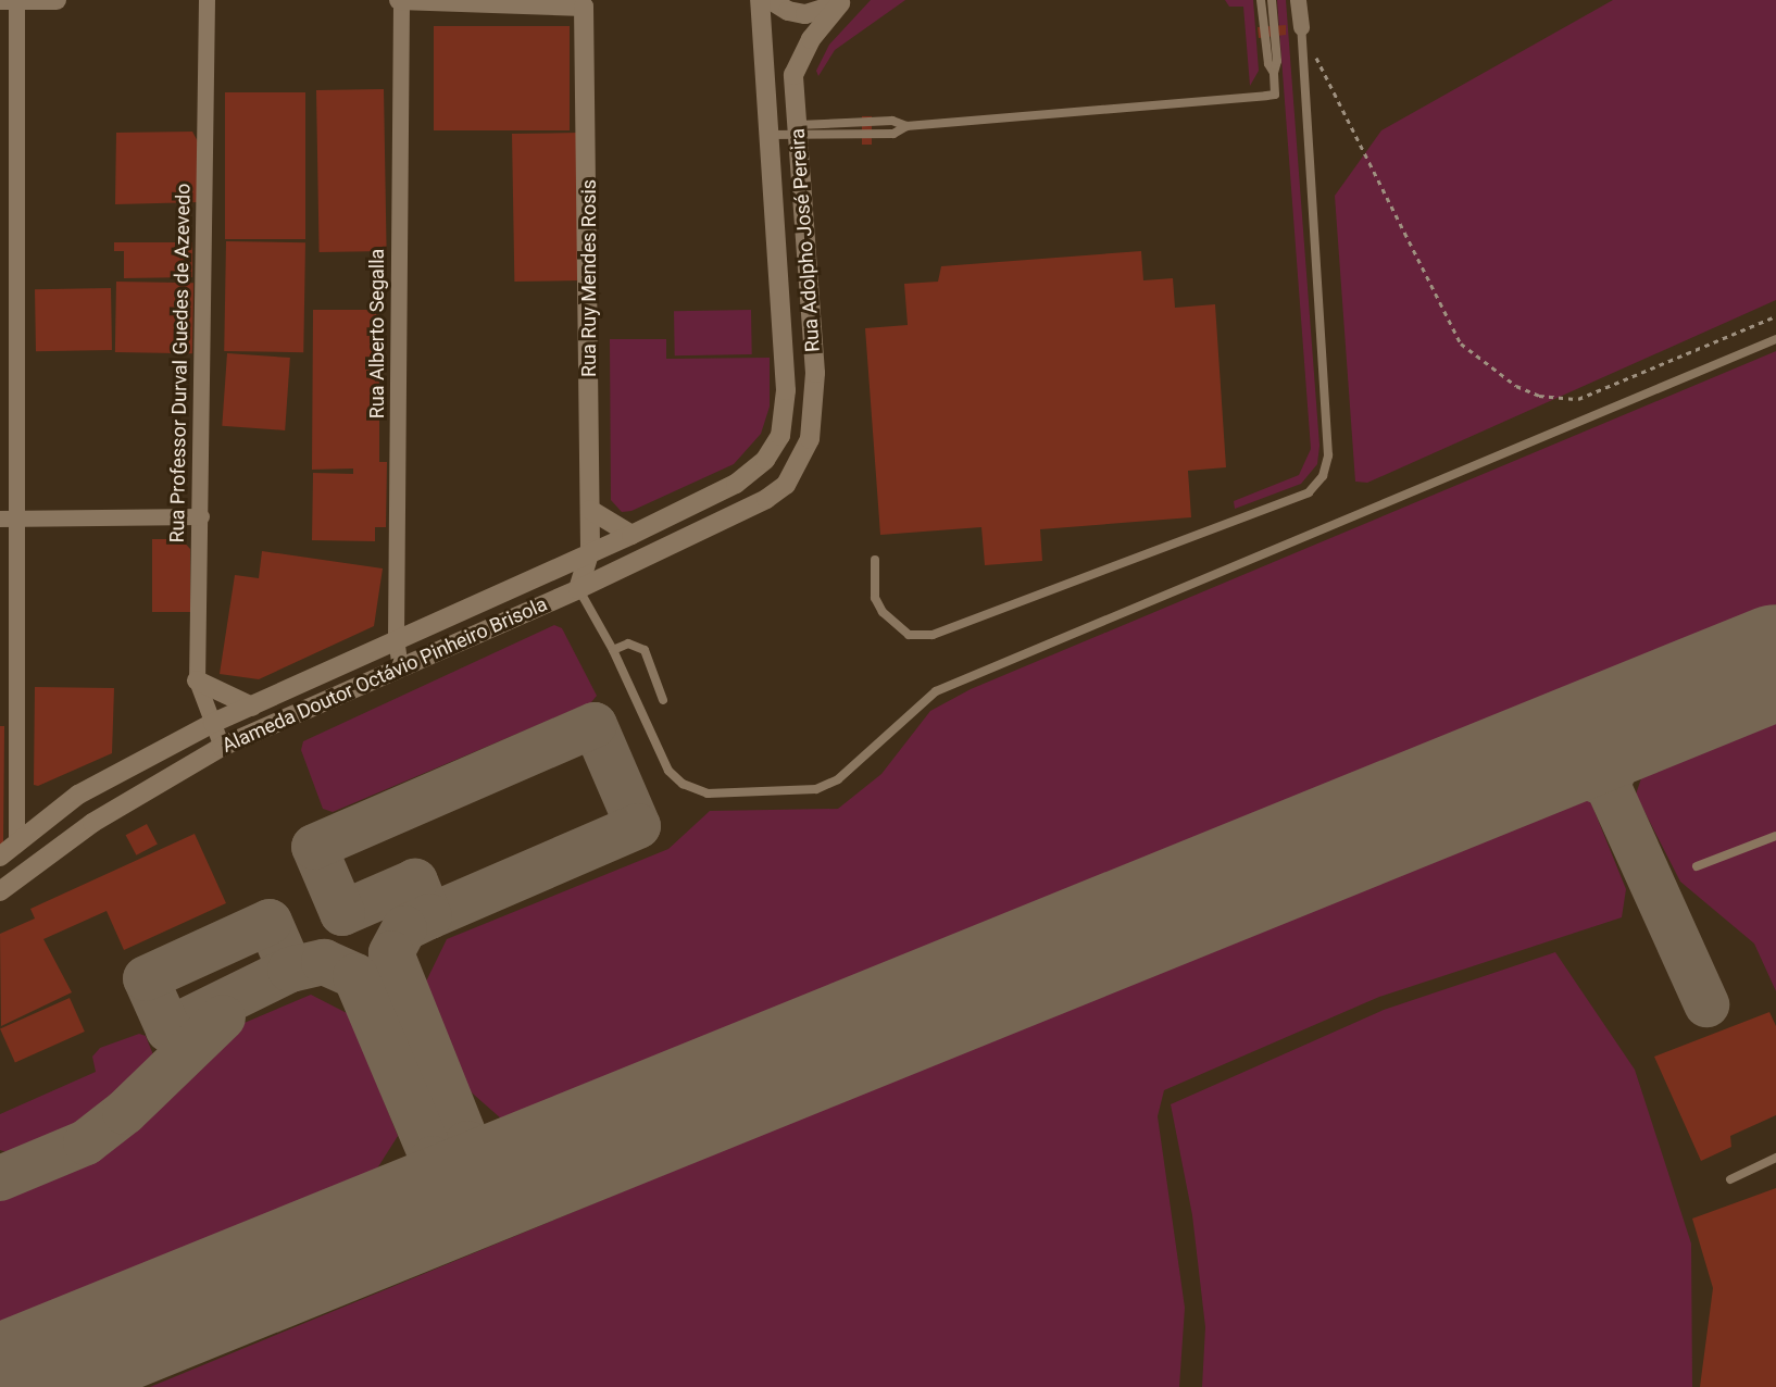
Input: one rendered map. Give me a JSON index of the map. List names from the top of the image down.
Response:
{
  "streets": {
    "street": [
      "Rua Adolpho José Pereira",
      "Rua Ruy Mendes Rosis",
      "Rua Alberto Segalla",
      "Rua Professor Durval Guedes de Azevedo",
      "Alameda Doutor Octávio Pinheiro Brisola"
    ]
  },
  "crossings": [
    ["Rua Adolpho José Pereira", "Alameda Doutor Octávio Pinheiro Brisola"],
    ["Rua Ruy Mendes Rosis", "Rua Alberto Segalla"],
    ["Rua Ruy Mendes Rosis", "Alameda Doutor Octávio Pinheiro Brisola"],
    ["Rua Alberto Segalla", "Alameda Doutor Octávio Pinheiro Brisola"],
    ["Rua Professor Durval Guedes de Azevedo", "Alameda Doutor Octávio Pinheiro Brisola"]
  ]
}
